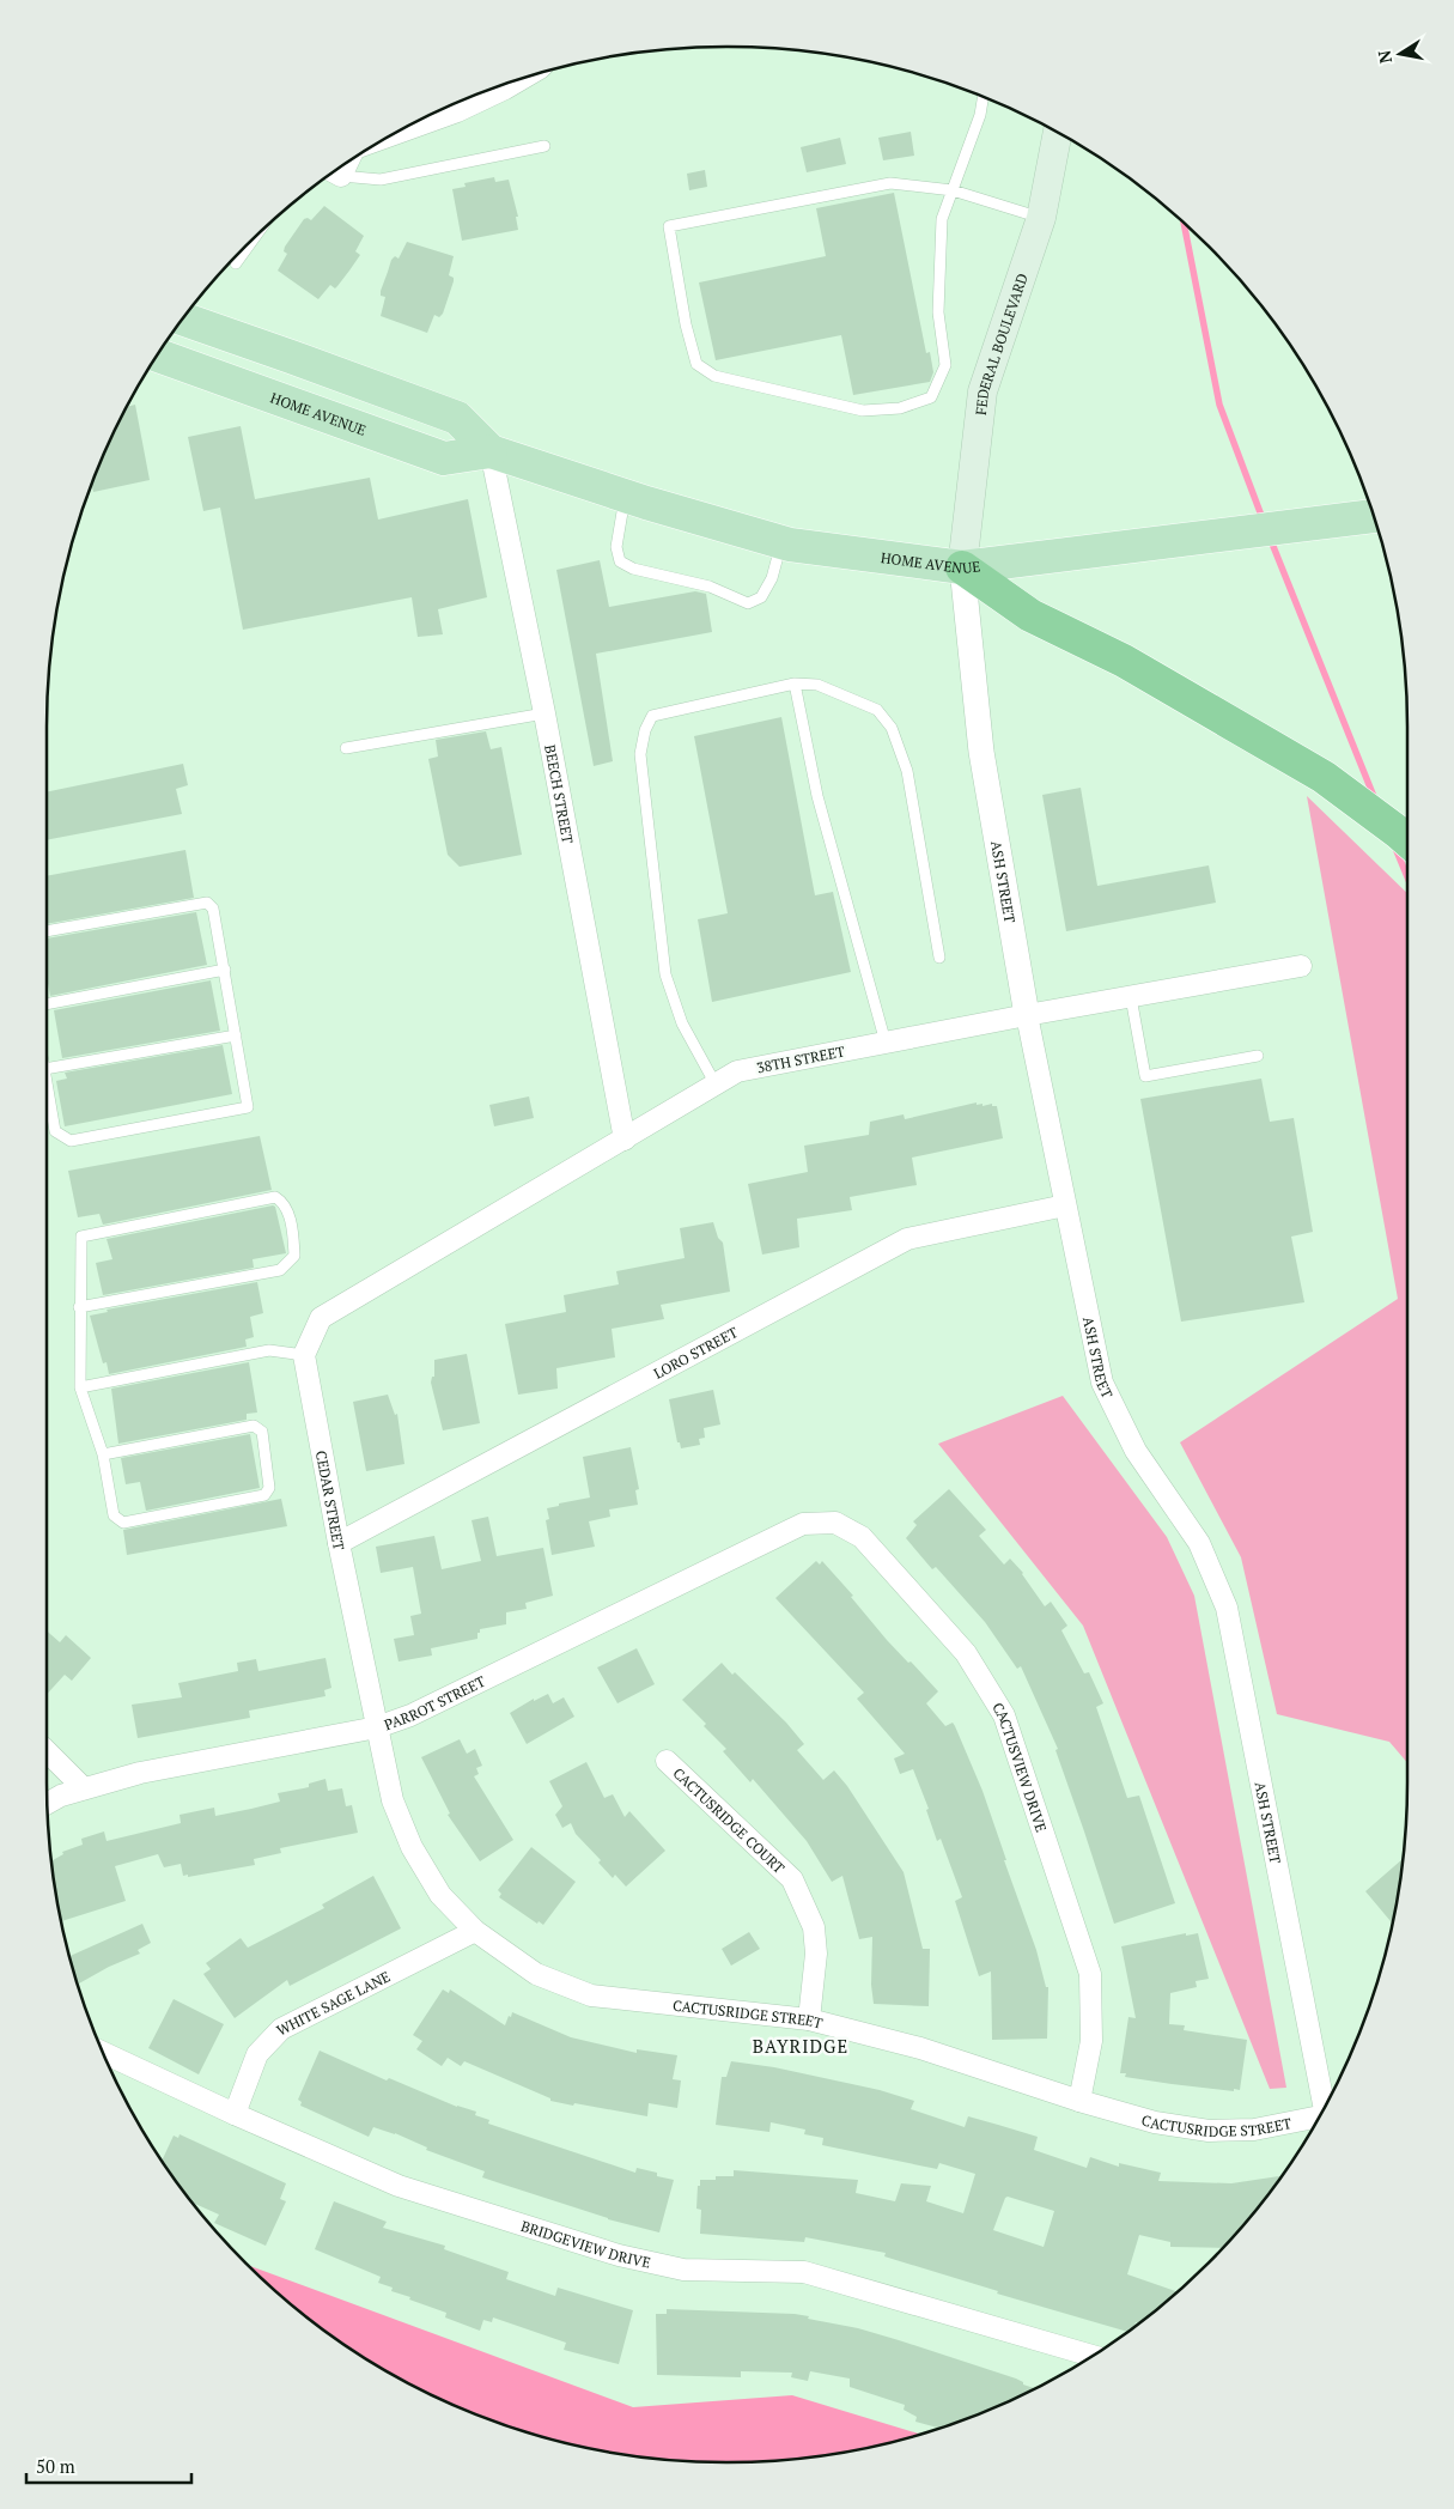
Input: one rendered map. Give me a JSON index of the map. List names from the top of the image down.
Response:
{
  "streets": {
    "main road": ["FEDERAL BOULEVARD", "HOME AVENUE"],
    "street": [
      "BEECH STREET",
      "ASH STREET",
      "38TH STREET",
      "LORO STREET",
      "CEDAR STREET",
      "PARROT STREET",
      "CACTUSVIEW DRIVE",
      "CACTUSRIDGE COURT",
      "WHITE SAGE LANE",
      "CACTUSRIDGE STREET",
      "BRIDGEVIEW DRIVE"
    ]
  },
  "crossings": [
    ["FEDERAL BOULEVARD", "HOME AVENUE"],
    ["FEDERAL BOULEVARD", "ASH STREET"],
    ["HOME AVENUE", "BEECH STREET"],
    ["HOME AVENUE", "ASH STREET"],
    ["BEECH STREET", "38TH STREET"],
    ["ASH STREET", "38TH STREET"],
    ["ASH STREET", "LORO STREET"],
    ["38TH STREET", "CEDAR STREET"],
    ["LORO STREET", "CEDAR STREET"],
    ["CEDAR STREET", "PARROT STREET"],
    ["CEDAR STREET", "CACTUSRIDGE STREET"],
    ["PARROT STREET", "CACTUSVIEW DRIVE"],
    ["PARROT STREET", "CACTUSRIDGE STREET"],
    ["CACTUSVIEW DRIVE", "CACTUSRIDGE STREET"],
    ["CACTUSRIDGE COURT", "CACTUSRIDGE STREET"],
    ["WHITE SAGE LANE", "CACTUSRIDGE STREET"],
    ["WHITE SAGE LANE", "BRIDGEVIEW DRIVE"]
  ],
  "districts": ["BAYRIDGE"],
  "scale_bar": "50 m",
  "north": "left"
}
